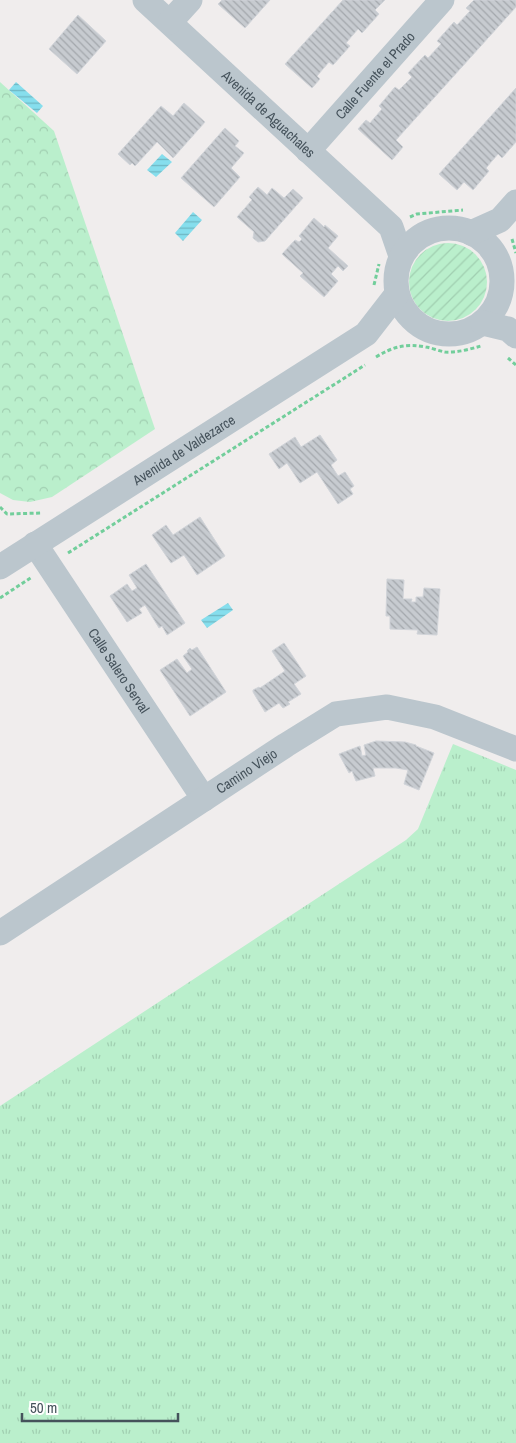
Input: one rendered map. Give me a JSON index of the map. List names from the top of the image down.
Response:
{
  "streets": {
    "street": [
      "Calle Fuente el Prado",
      "Avenida de Aguachales",
      "Avenida de Valdezarce",
      "Calle Salero Serval",
      "Camino Viejo"
    ]
  },
  "crossings": [
    ["Calle Fuente el Prado", "Avenida de Aguachales"],
    ["Avenida de Aguachales", "Avenida de Valdezarce"],
    ["Avenida de Valdezarce", "Calle Salero Serval"],
    ["Calle Salero Serval", "Camino Viejo"]
  ],
  "scale_bar": "50 m"
}
